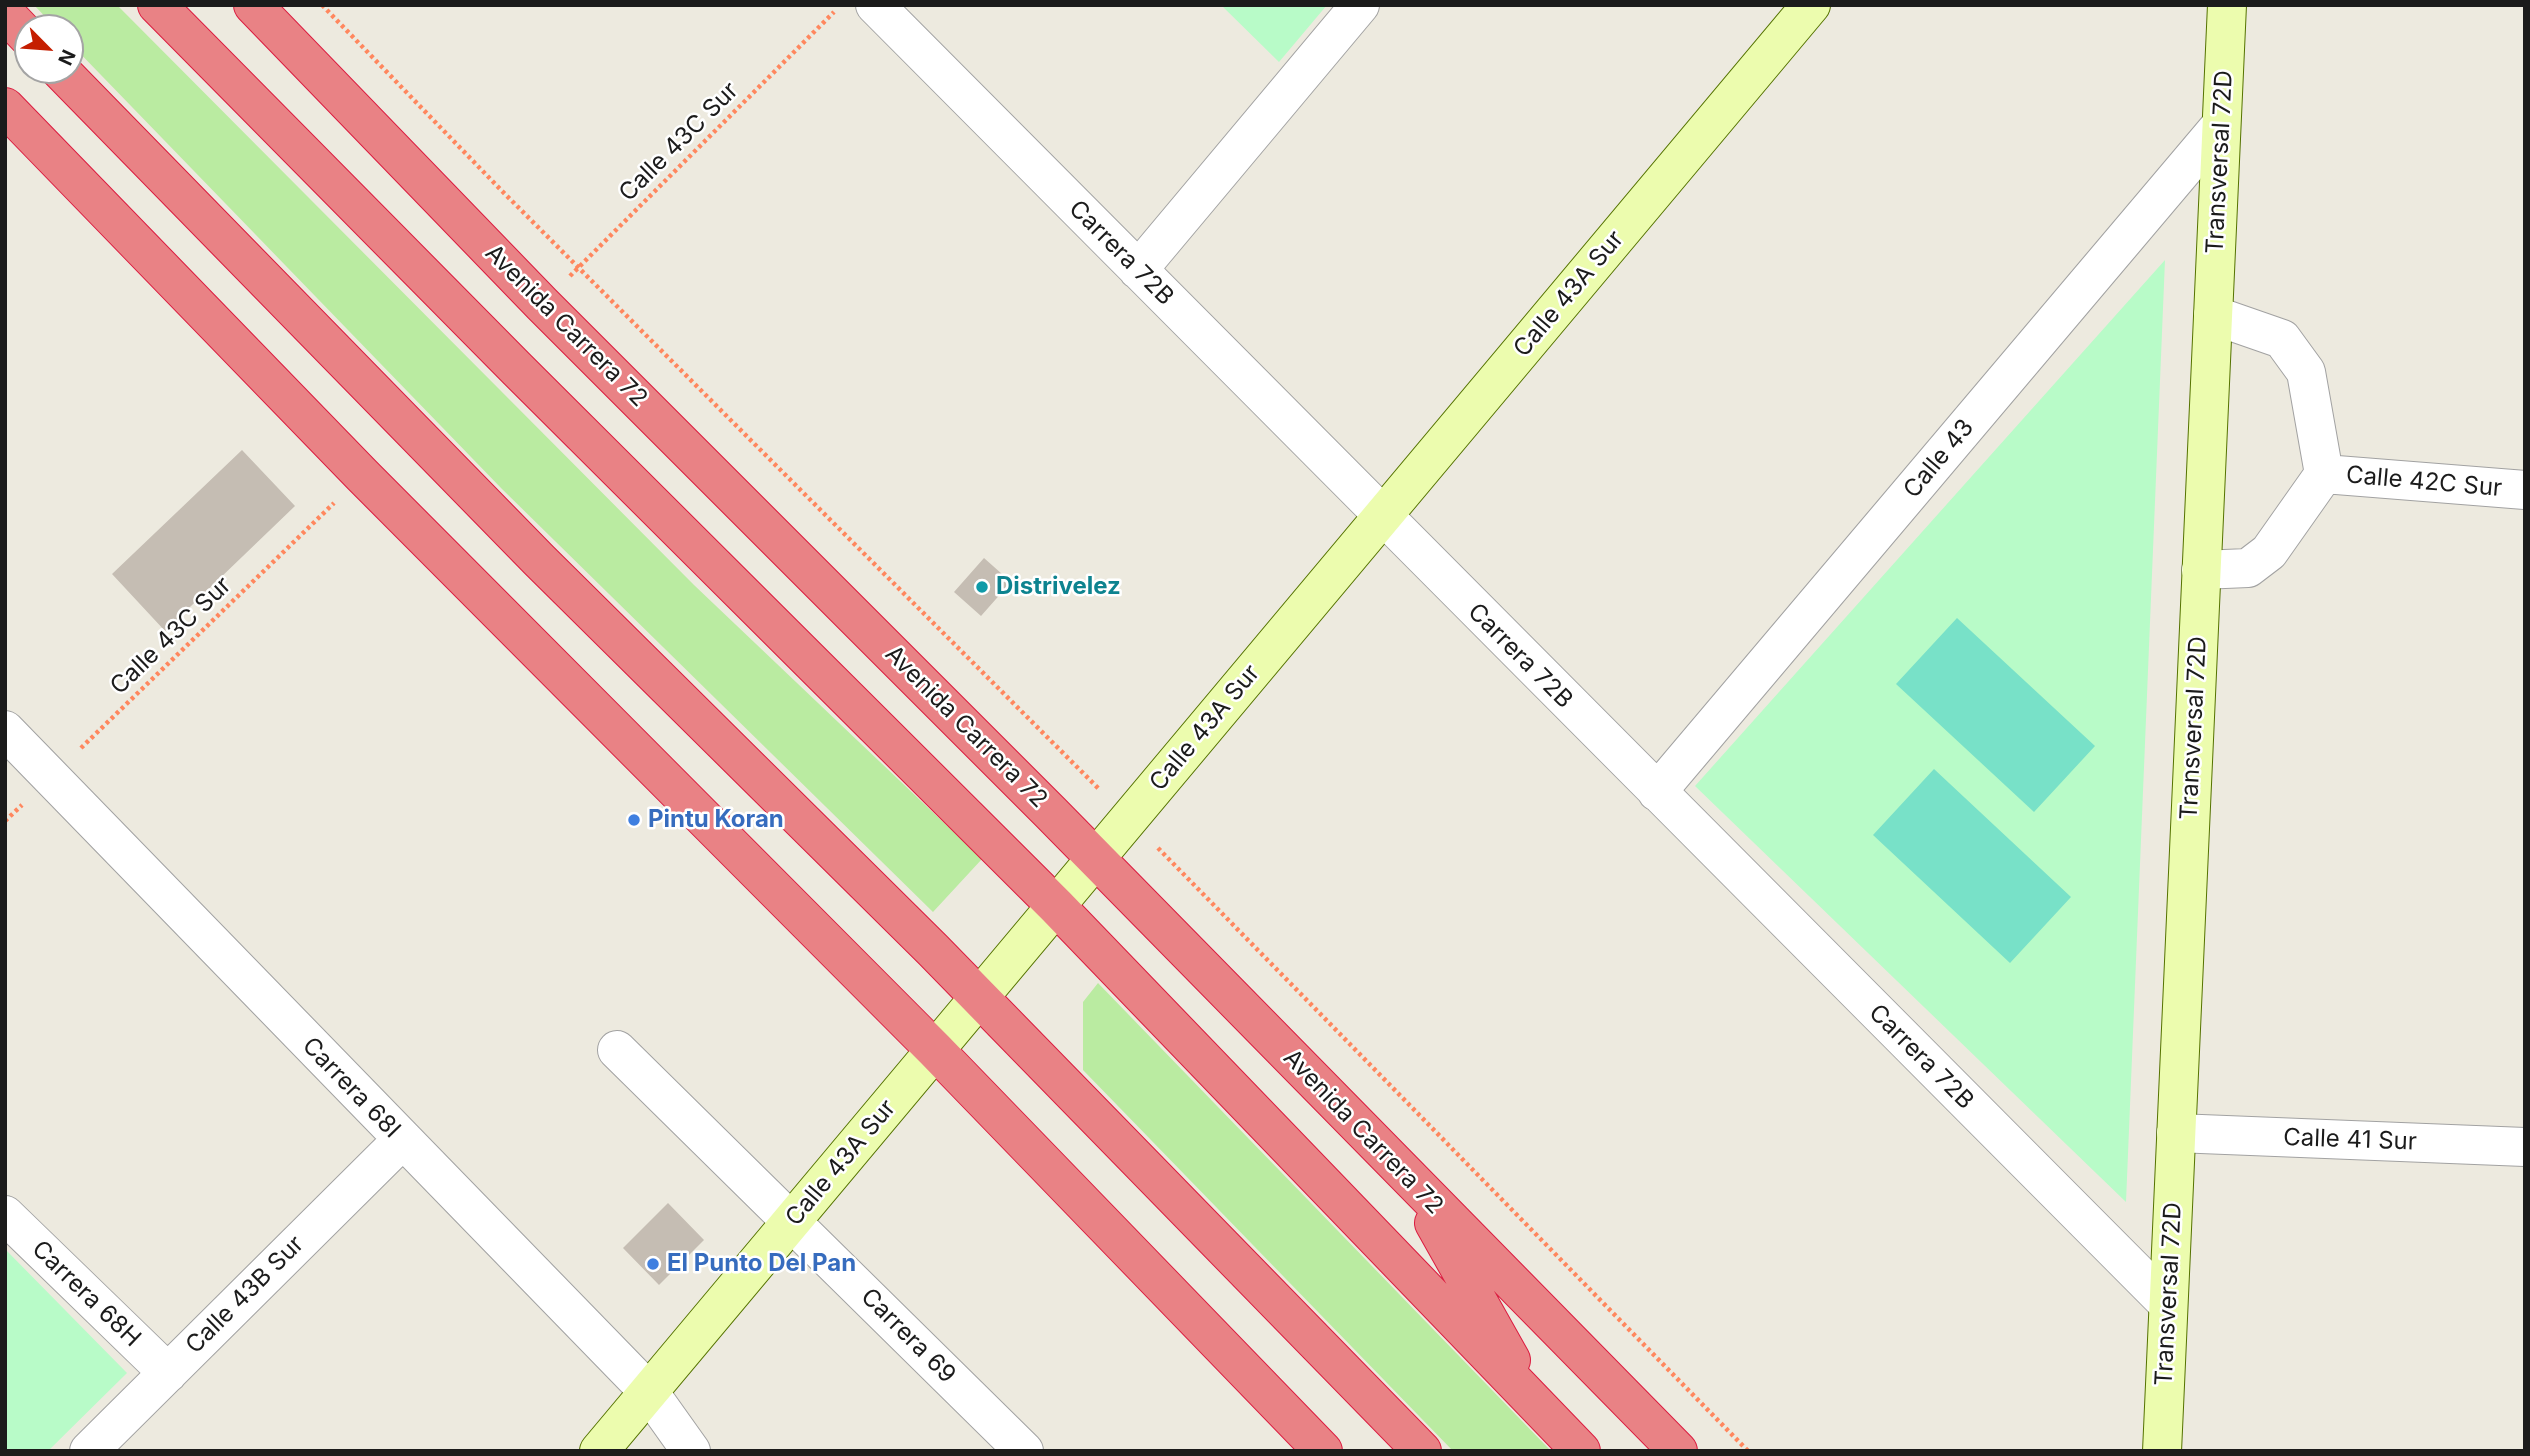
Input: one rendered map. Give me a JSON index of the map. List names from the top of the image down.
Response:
{
  "streets": {
    "highway": ["Avenida Carrera 72"],
    "street": [
      "Transversal 72D",
      "Carrera 72B",
      "Calle 43A Sur",
      "Calle 43",
      "Calle 42C Sur",
      "Carrera 68I",
      "Calle 41 Sur",
      "Carrera 68H",
      "Calle 43B Sur",
      "Carrera 69"
    ],
    "path": ["Calle 43C Sur"]
  },
  "crossings": [
    ["Calle 43C Sur", "Avenida Carrera 72"],
    ["Calle 43C Sur", "Carrera 68I"],
    ["Transversal 72D", "Carrera 72B"],
    ["Transversal 72D", "Calle 43"],
    ["Transversal 72D", "Calle 42C Sur"],
    ["Transversal 72D", "Calle 41 Sur"],
    ["Carrera 72B", "Calle 43A Sur"],
    ["Carrera 72B", "Calle 43"],
    ["Calle 43A Sur", "Avenida Carrera 72"],
    ["Calle 43A Sur", "Carrera 68I"],
    ["Calle 43A Sur", "Carrera 69"],
    ["Carrera 68I", "Calle 43B Sur"],
    ["Carrera 68H", "Calle 43B Sur"]
  ],
  "places": ["Distrivelez", "Pintu Koran", "El Punto Del Pan"],
  "north": "bottom right"
}
